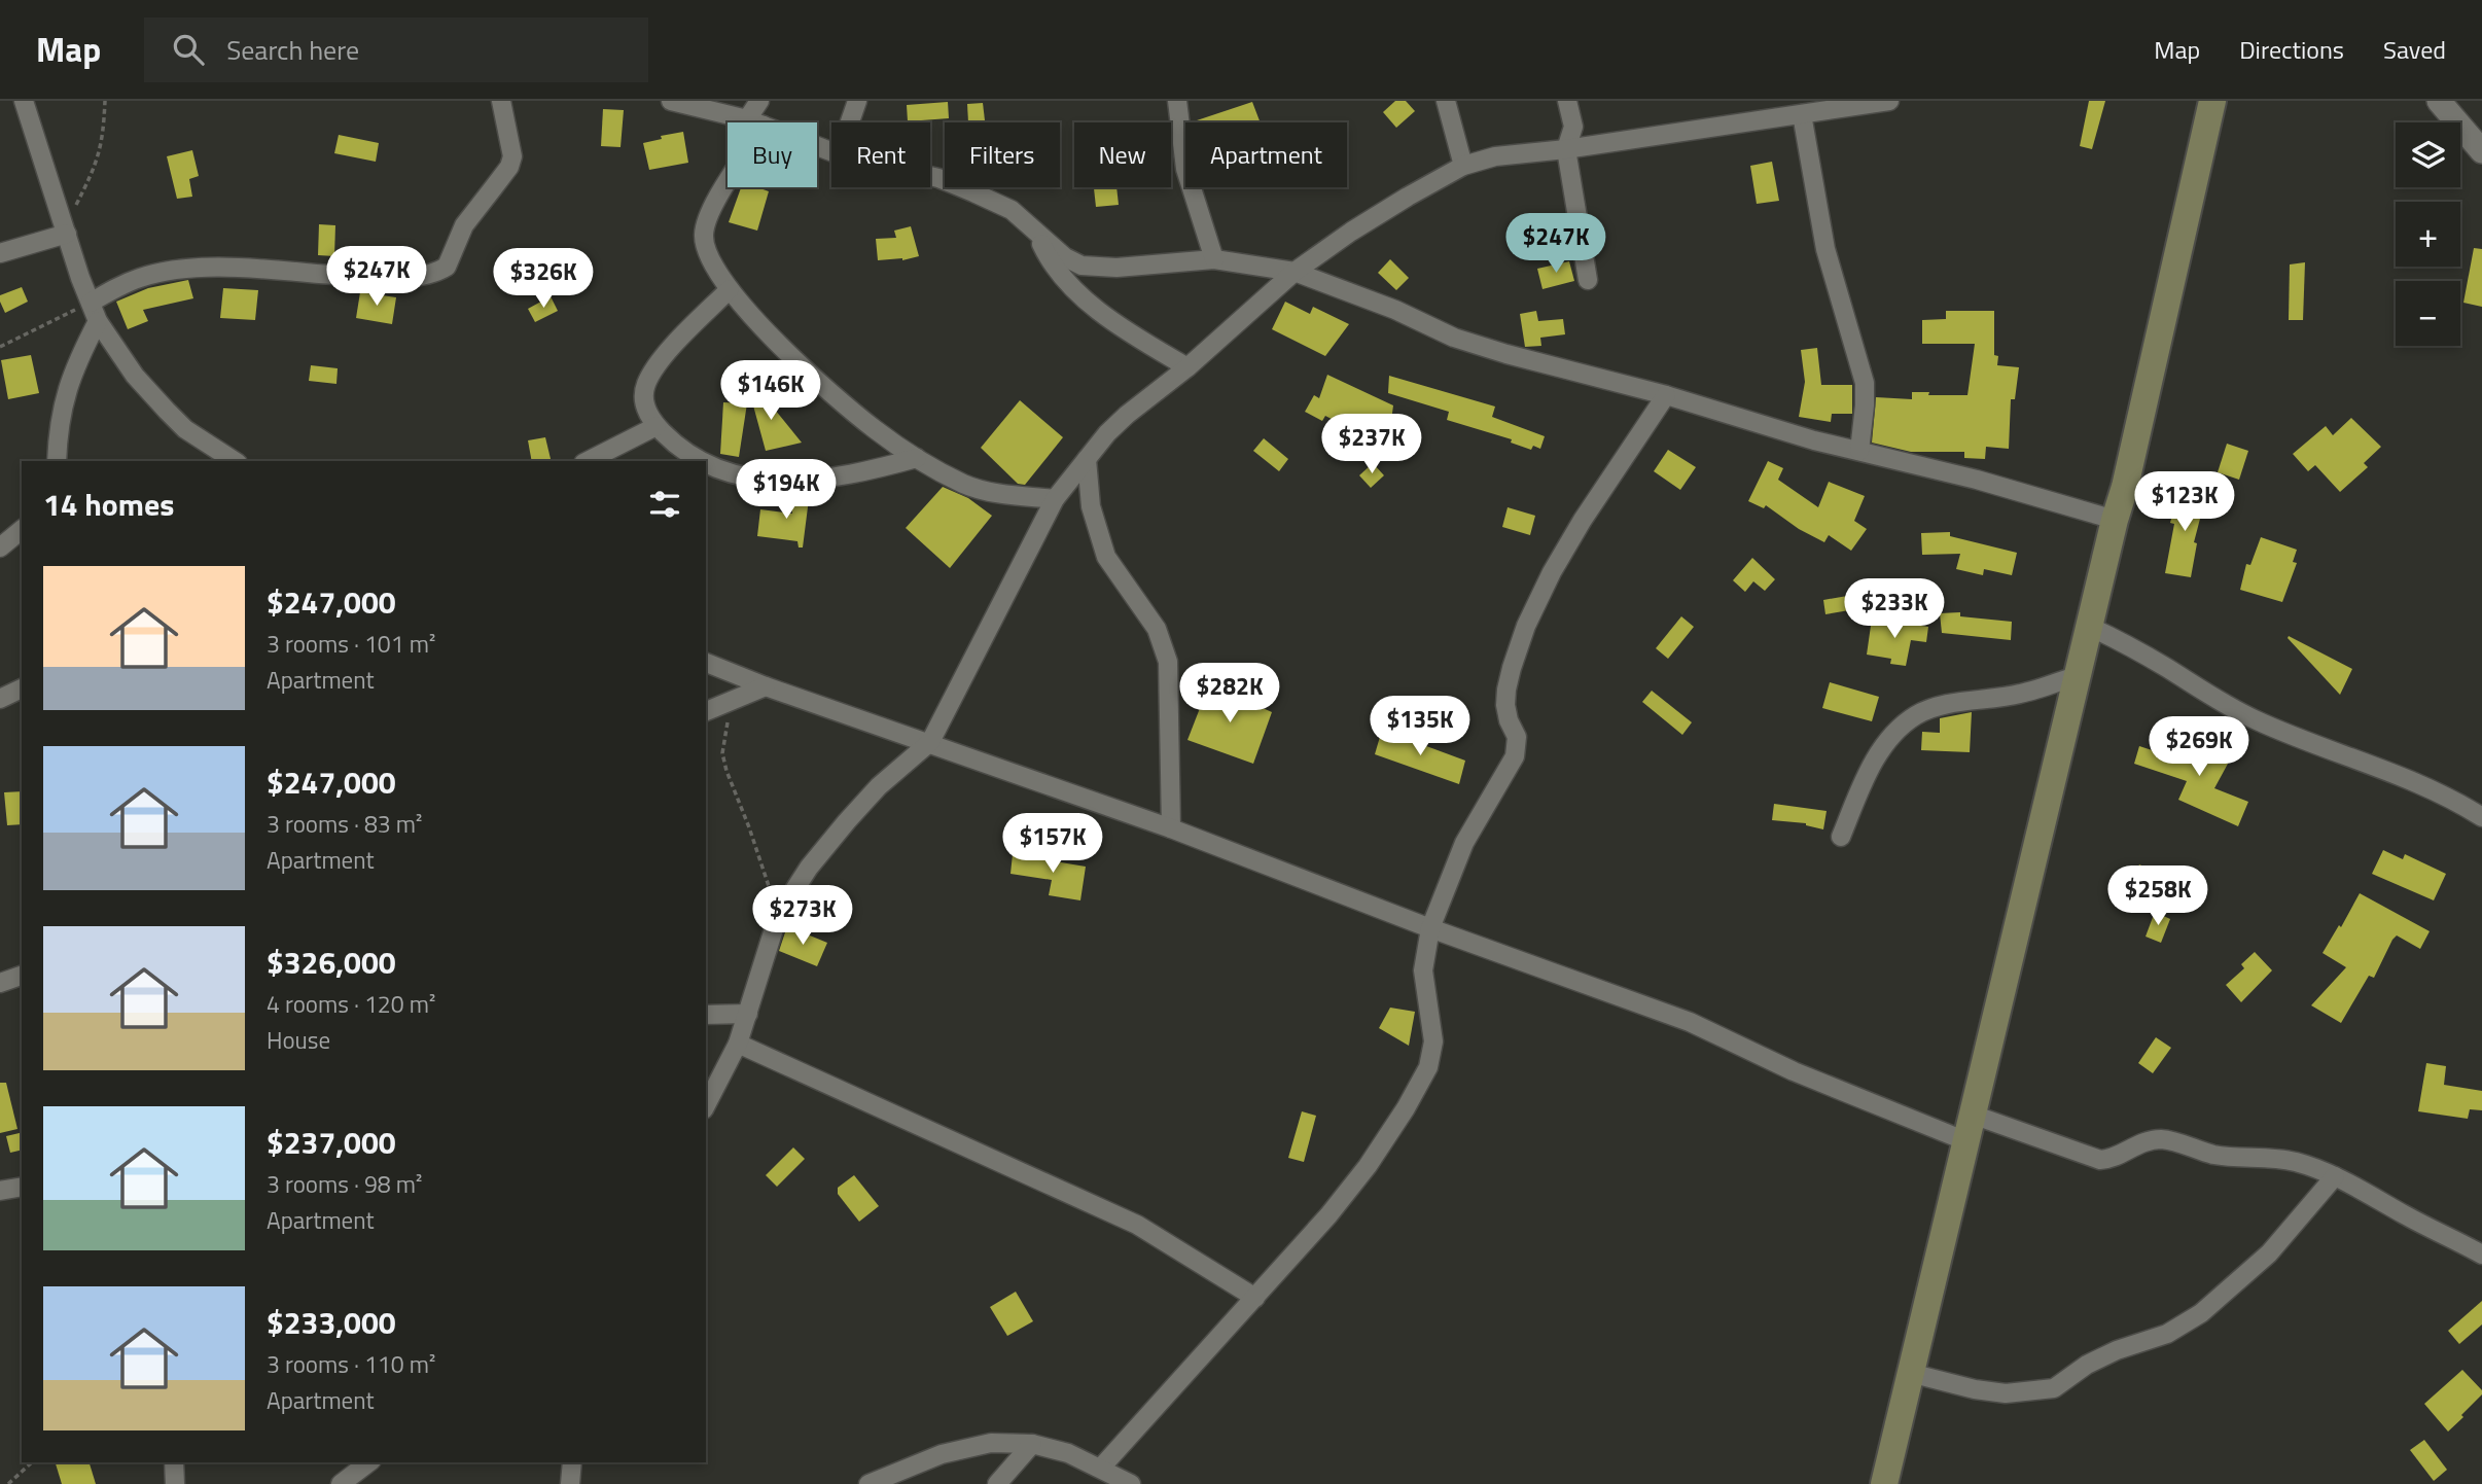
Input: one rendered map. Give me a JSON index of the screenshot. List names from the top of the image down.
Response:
{
  "page": {
    "header": "Map",
    "search": "Search here",
    "nav": ["Map", "Directions", "Saved"],
    "map_buttons": ["+", "−"],
    "chip": [
      "Buy",
      "Rent",
      "Filters",
      "New",
      "Apartment"
    ],
    "price": [
      "$247K",
      "$247K",
      "$326K",
      "$146K",
      "$237K",
      "$194K",
      "$123K",
      "$233K",
      "$282K",
      "$135K",
      "$269K",
      "$157K",
      "$258K",
      "$273K"
    ],
    "heading": "14 homes",
    "list": [
      {
        "name": "$247,000",
        "note": "3 rooms · 101 m² · Apartment"
      },
      {
        "name": "$247,000",
        "note": "3 rooms · 83 m² · Apartment"
      },
      {
        "name": "$326,000",
        "note": "4 rooms · 120 m² · House"
      },
      {
        "name": "$237,000",
        "note": "3 rooms · 98 m² · Apartment"
      },
      {
        "name": "$233,000",
        "note": "3 rooms · 110 m² · Apartment"
      }
    ]
  }
}
